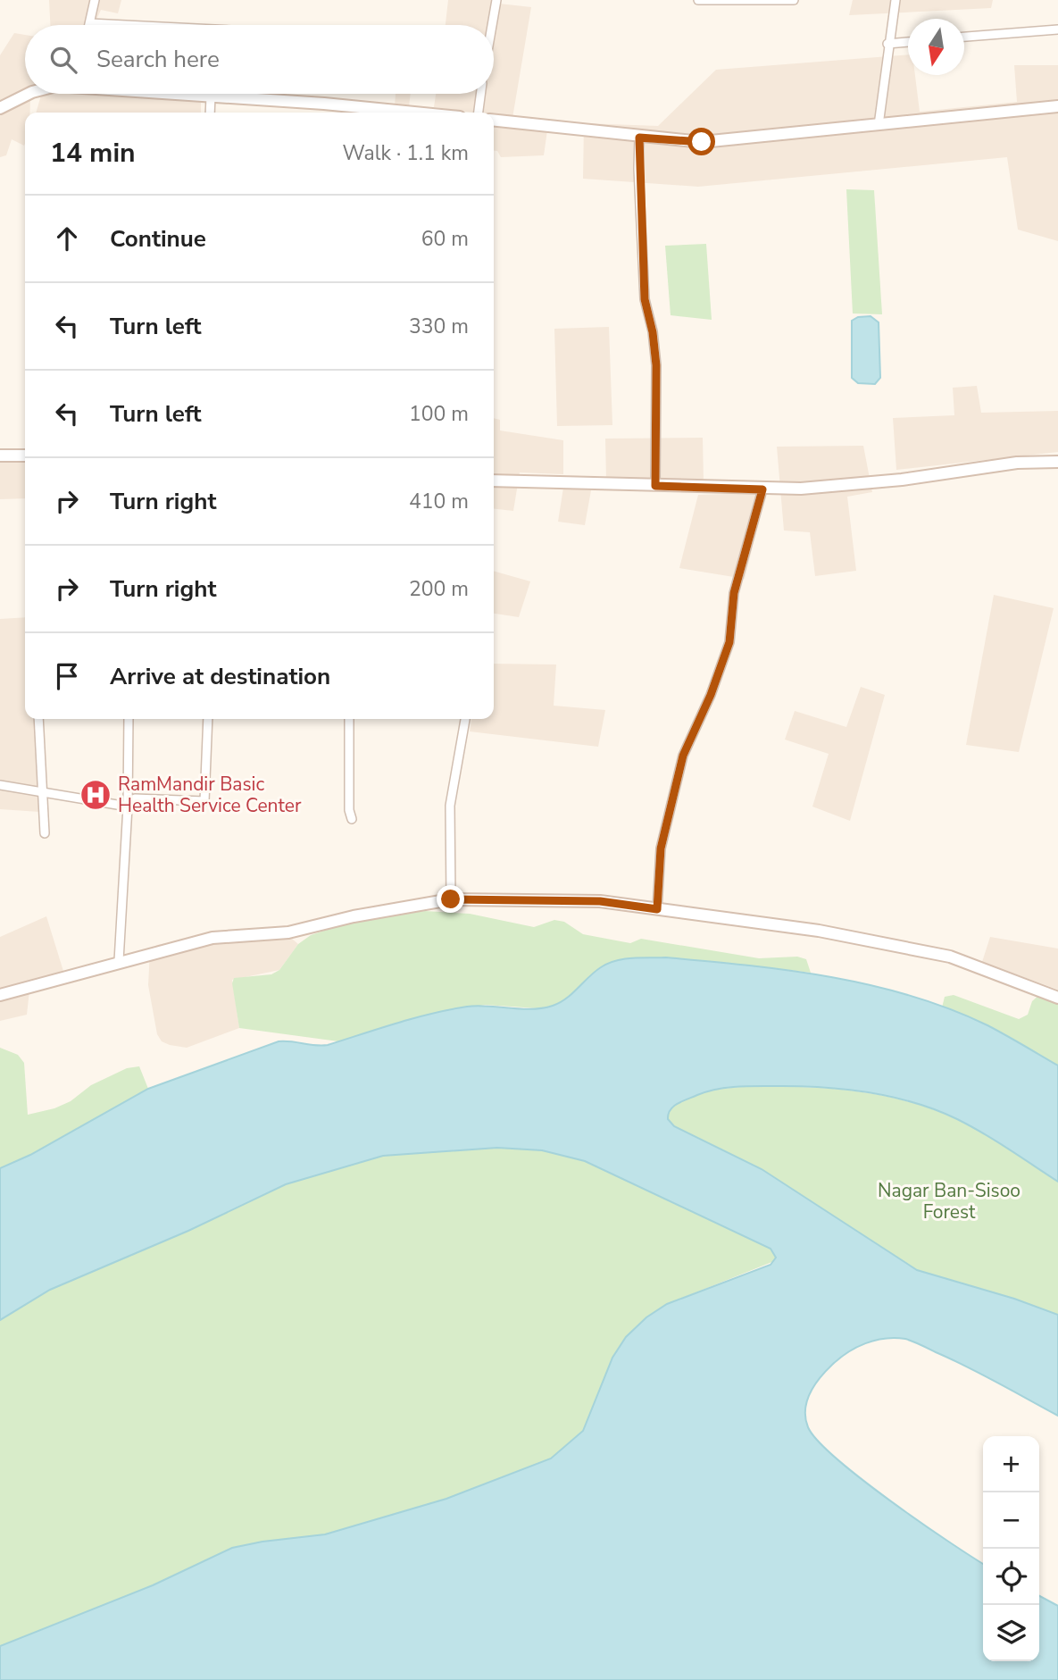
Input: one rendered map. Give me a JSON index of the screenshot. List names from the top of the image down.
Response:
{
  "parks": ["Nagar Ban-Sisoo Forest"],
  "places": {
    "hospital": ["RamMandir Basic Health Service Center"]
  },
  "north": "bottom",
  "page": {
    "search": "Search here",
    "heading": ["14 min", "Walk · 1.1 km"],
    "list": [
      ["Continue", "60 m"],
      ["Turn left", "330 m"],
      ["Turn left", "100 m"],
      ["Turn right", "410 m"],
      ["Turn right", "200 m"],
      "Arrive at destination"
    ],
    "map_buttons": ["+", "−"]
  }
}
